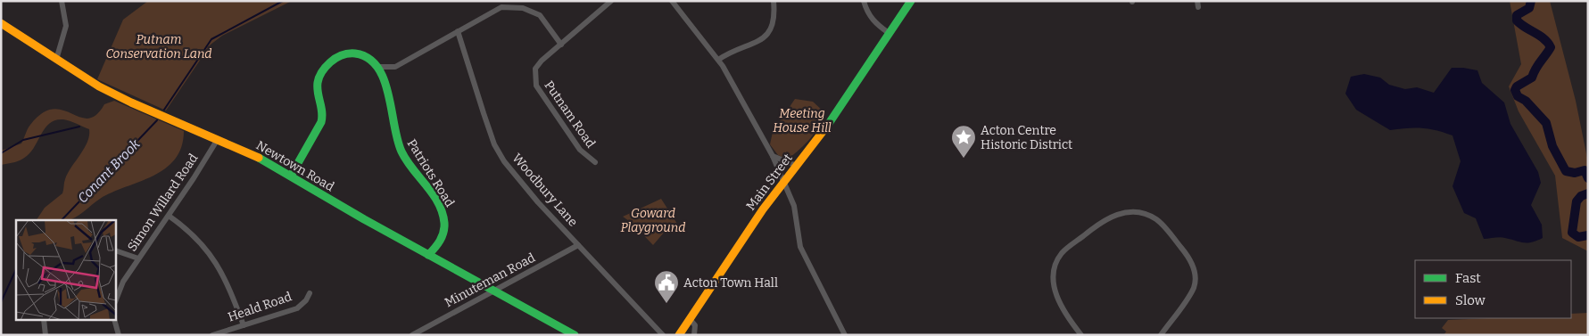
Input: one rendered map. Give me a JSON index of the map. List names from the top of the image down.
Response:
{
  "streets": {
    "street": [
      "Putnam Road",
      "Newtown Road",
      "Patriots Road",
      "Main Street",
      "Woodbury Lane",
      "Simon Willard Road",
      "Minuteman Road",
      "Heald Road"
    ]
  },
  "crossings": [
    ["Newtown Road", "Patriots Road"],
    ["Newtown Road", "Simon Willard Road"],
    ["Newtown Road", "Minuteman Road"],
    ["Woodbury Lane", "Minuteman Road"]
  ],
  "water": ["Conant Brook"],
  "parks": ["Putnam Conservation Land", "Meeting House Hill", "Goward Playground"],
  "places": {
    "place": ["Acton Centre Historic District"],
    "public building": ["Acton Town Hall"]
  },
  "legend": ["Fast", "Slow"]
}
